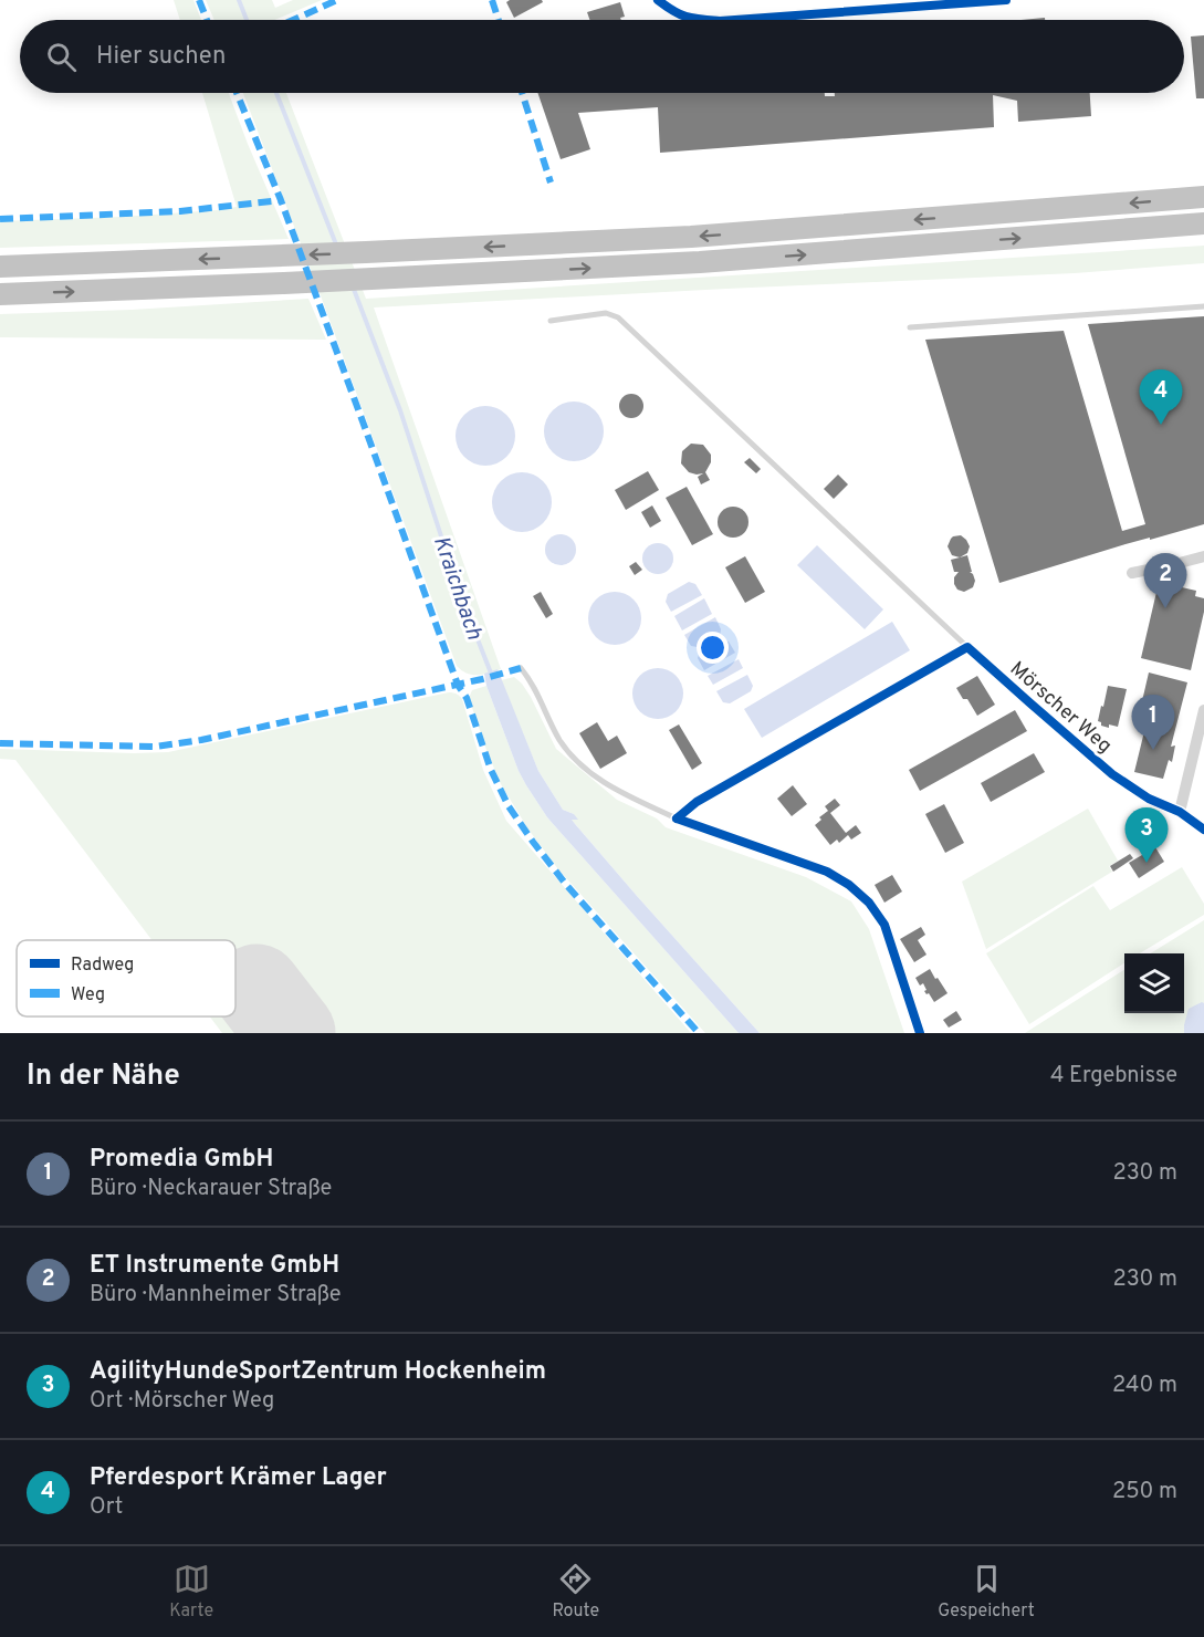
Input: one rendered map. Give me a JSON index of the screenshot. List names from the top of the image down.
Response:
{
  "streets": {
    "street": ["Mörscher Weg"]
  },
  "water": ["Kraichbach"],
  "legend": ["Radweg", "Weg"],
  "page": {
    "search": "Hier suchen",
    "pins": [
      "4",
      "2",
      "1",
      "3"
    ],
    "heading": ["In der Nähe", "4 Ergebnisse"],
    "list": [
      {
        "mark": "1",
        "name": "Promedia GmbH",
        "note": "Büro · Neckarauer Straße",
        "value": "230 m"
      },
      {
        "mark": "2",
        "name": "ET Instrumente GmbH",
        "note": "Büro · Mannheimer Straße",
        "value": "230 m"
      },
      {
        "mark": "3",
        "name": "AgilityHundeSportZentrum Hockenheim",
        "note": "Ort · Mörscher Weg",
        "value": "240 m"
      },
      {
        "mark": "4",
        "name": "Pferdesport Krämer Lager",
        "note": "Ort",
        "value": "250 m"
      }
    ],
    "nav": ["Karte", "Route", "Gespeichert"]
  }
}
